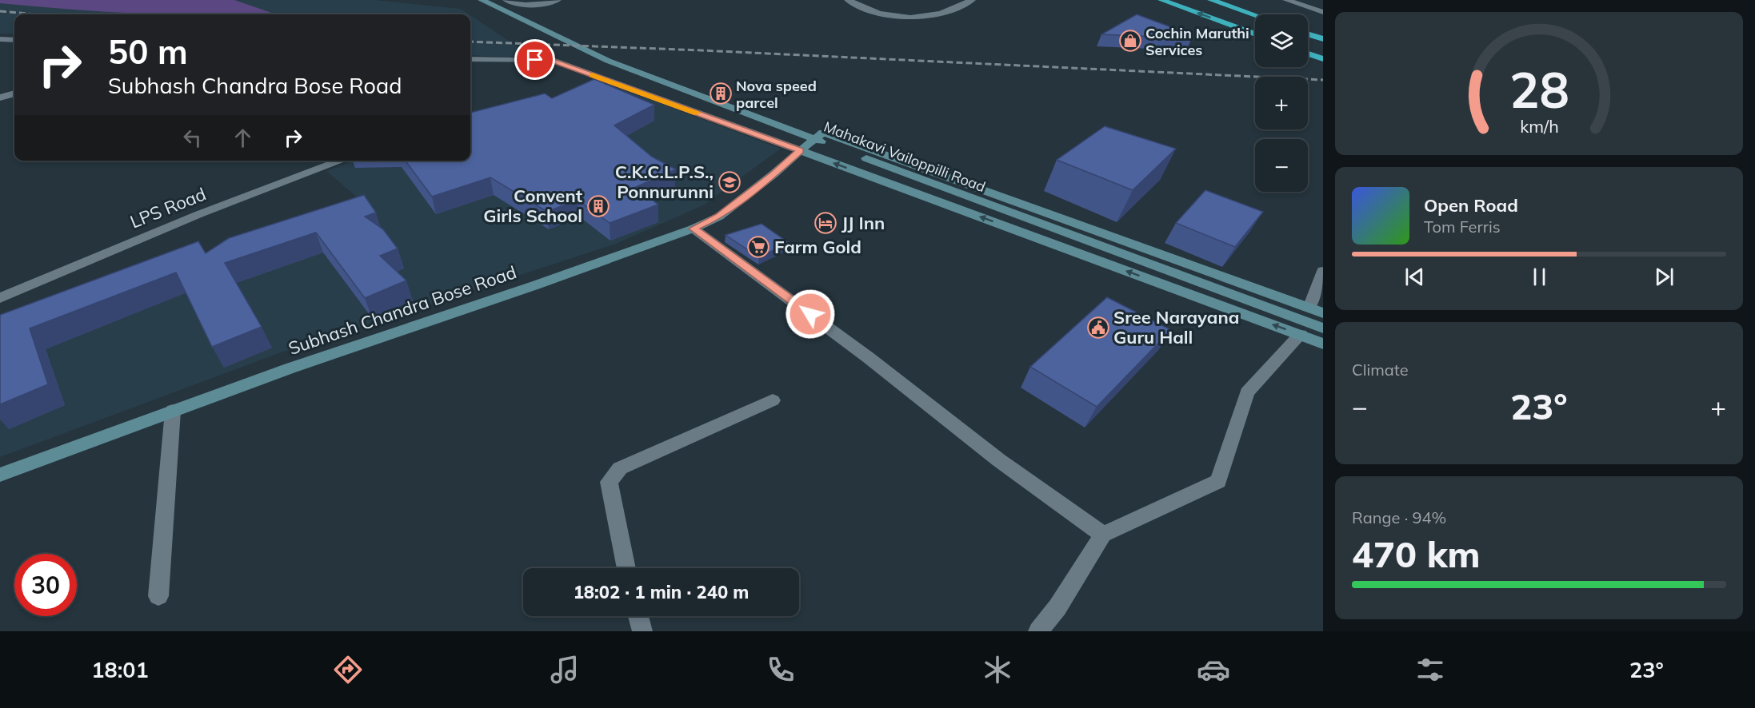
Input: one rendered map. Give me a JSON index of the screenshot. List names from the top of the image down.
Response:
{
  "streets": {
    "main road": ["Mahakavi Vailoppilli Road", "Subhash Chandra Bose Road"],
    "street": ["LPS Road"]
  },
  "places": {
    "shop": ["Cochin Maruthi Services"],
    "building": ["Nova speed parcel", "Convent Girls School"],
    "school or university": ["C.K.C.L.P.S., Ponnurunni"],
    "hotel": ["JJ Inn"],
    "supermarket": ["Farm Gold"],
    "public building": ["Sree Narayana Guru Hall"]
  },
  "page": {
    "map_buttons": ["+", "−"],
    "turn": ["50 m", "Subhash Chandra Bose Road"],
    "song": ["Open Road", "Tom Ferris"],
    "tile": [
      "Climate",
      ["Range · 94%", "470 km"]
    ],
    "heat": ["−", "23°", "+"],
    "limit": "30",
    "trip": "18:02 · 1 min · 240 m",
    "tabs": ["18:01", "23°"],
    "gauge": ["28", "km/h"]
  }
}
